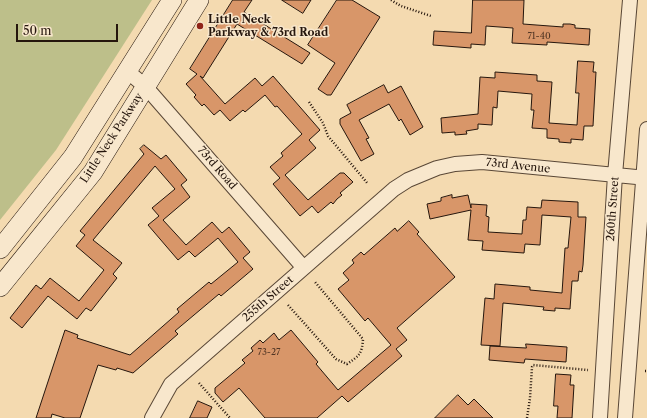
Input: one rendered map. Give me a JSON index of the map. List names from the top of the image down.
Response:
{
  "streets": {
    "main road": ["Little Neck Parkway"],
    "street": [
      "73rd Avenue",
      "73rd Road",
      "260th Street",
      "255th Street"
    ]
  },
  "crossings": [
    ["Little Neck Parkway", "73rd Road"],
    ["73rd Avenue", "260th Street"],
    ["73rd Avenue", "255th Street"],
    ["73rd Road", "255th Street"]
  ],
  "places": ["Little Neck Parkway & 73rd Road"],
  "house_numbers": ["71-40", "73-27"],
  "scale_bar": "50 m"
}
